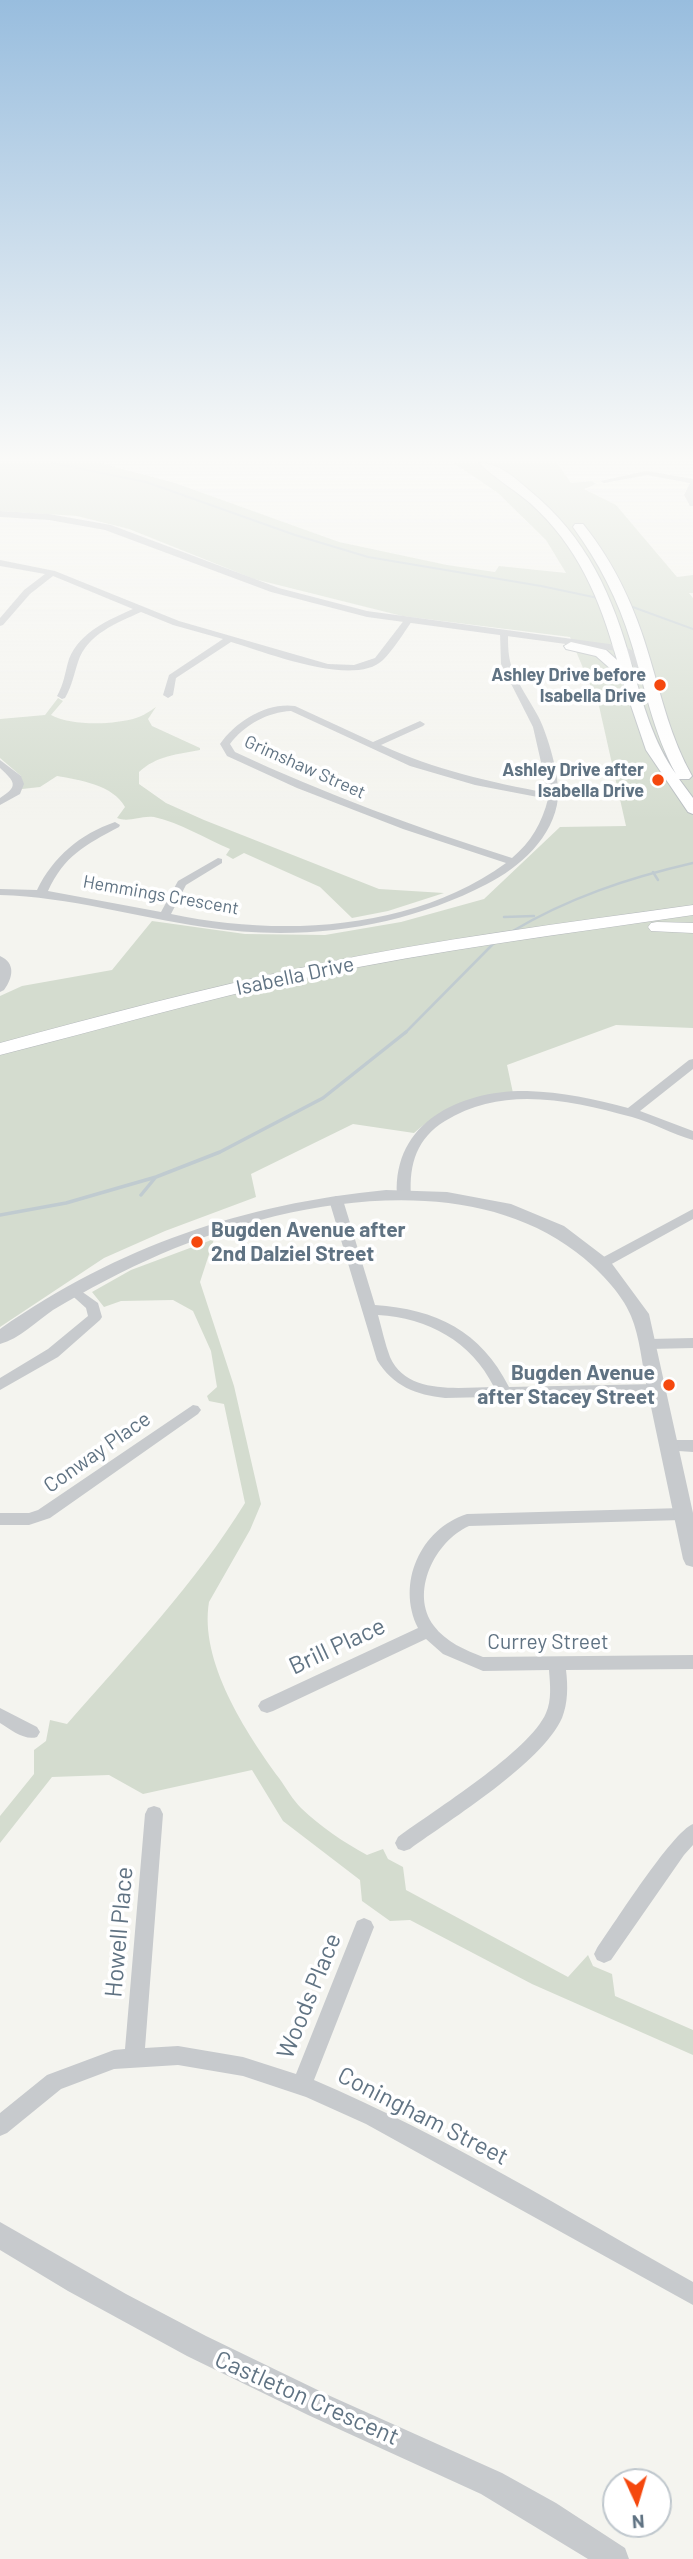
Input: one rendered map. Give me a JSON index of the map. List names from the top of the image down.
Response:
{
  "streets": {
    "main road": ["Isabella Drive"],
    "street": [
      "Grimshaw Street",
      "Hemmings Crescent",
      "Conway Place",
      "Currey Street",
      "Brill Place",
      "Howell Place",
      "Woods Place",
      "Coningham Street",
      "Castleton Crescent"
    ]
  },
  "crossings": [
    ["Grimshaw Street", "Hemmings Crescent"],
    ["Currey Street", "Brill Place"],
    ["Howell Place", "Coningham Street"],
    ["Woods Place", "Coningham Street"]
  ],
  "places": [
    "Ashley Drive before Isabella Drive",
    "Ashley Drive after Isabella Drive",
    "Bugden Avenue after 2nd Dalziel Street",
    "Bugden Avenue after Stacey Street"
  ],
  "north": "bottom"
}
